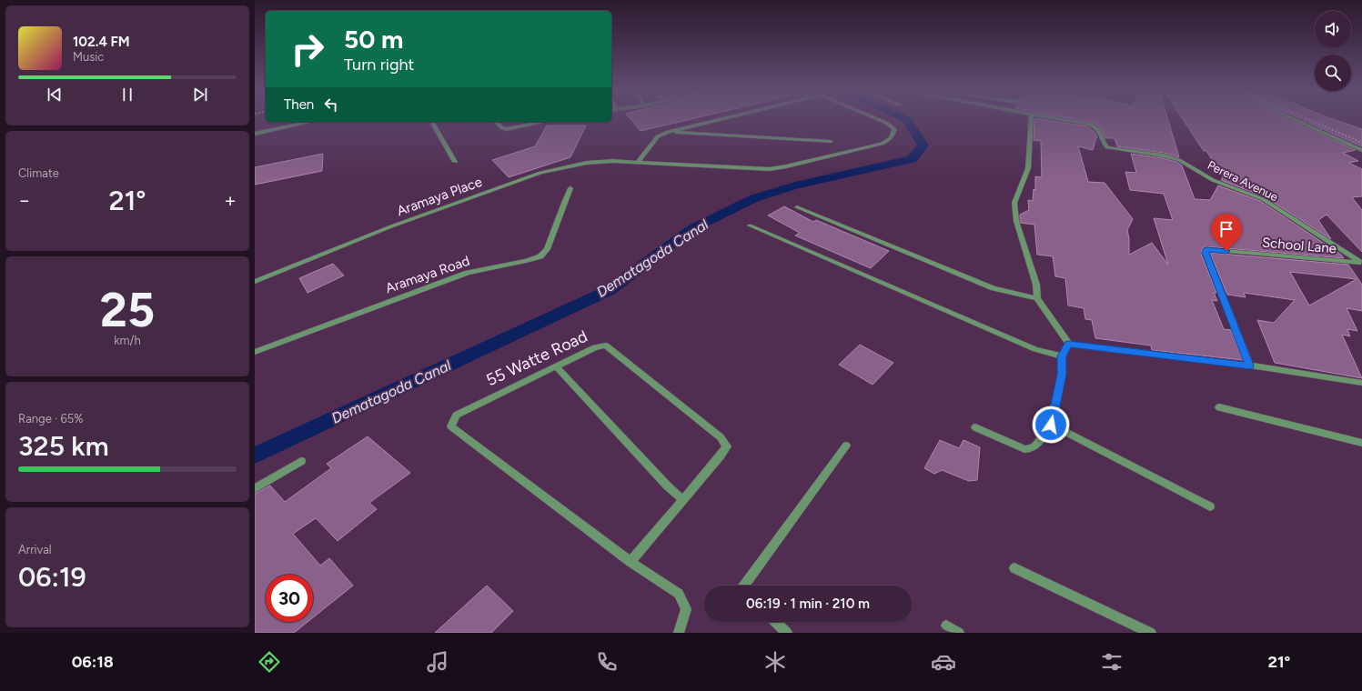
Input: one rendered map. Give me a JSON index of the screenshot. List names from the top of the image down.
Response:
{
  "streets": {
    "street": [
      "Perera Avenue",
      "Aramaya Place",
      "School Lane",
      "Aramaya Road",
      "55 Watte Road"
    ]
  },
  "crossings": [
    ["Perera Avenue", "School Lane"]
  ],
  "water": ["Dematagoda Canal"],
  "page": {
    "turn": ["50 m", "Turn right"],
    "song": ["102.4 FM", "Music"],
    "then": "Then",
    "tile": [
      "Climate",
      ["25", "km/h"],
      ["Range · 65%", "325 km"],
      ["Arrival", "06:19"]
    ],
    "heat": ["−", "21°", "+"],
    "limit": "30",
    "trip": "06:19 · 1 min · 210 m",
    "tabs": ["06:18", "21°"]
  }
}
